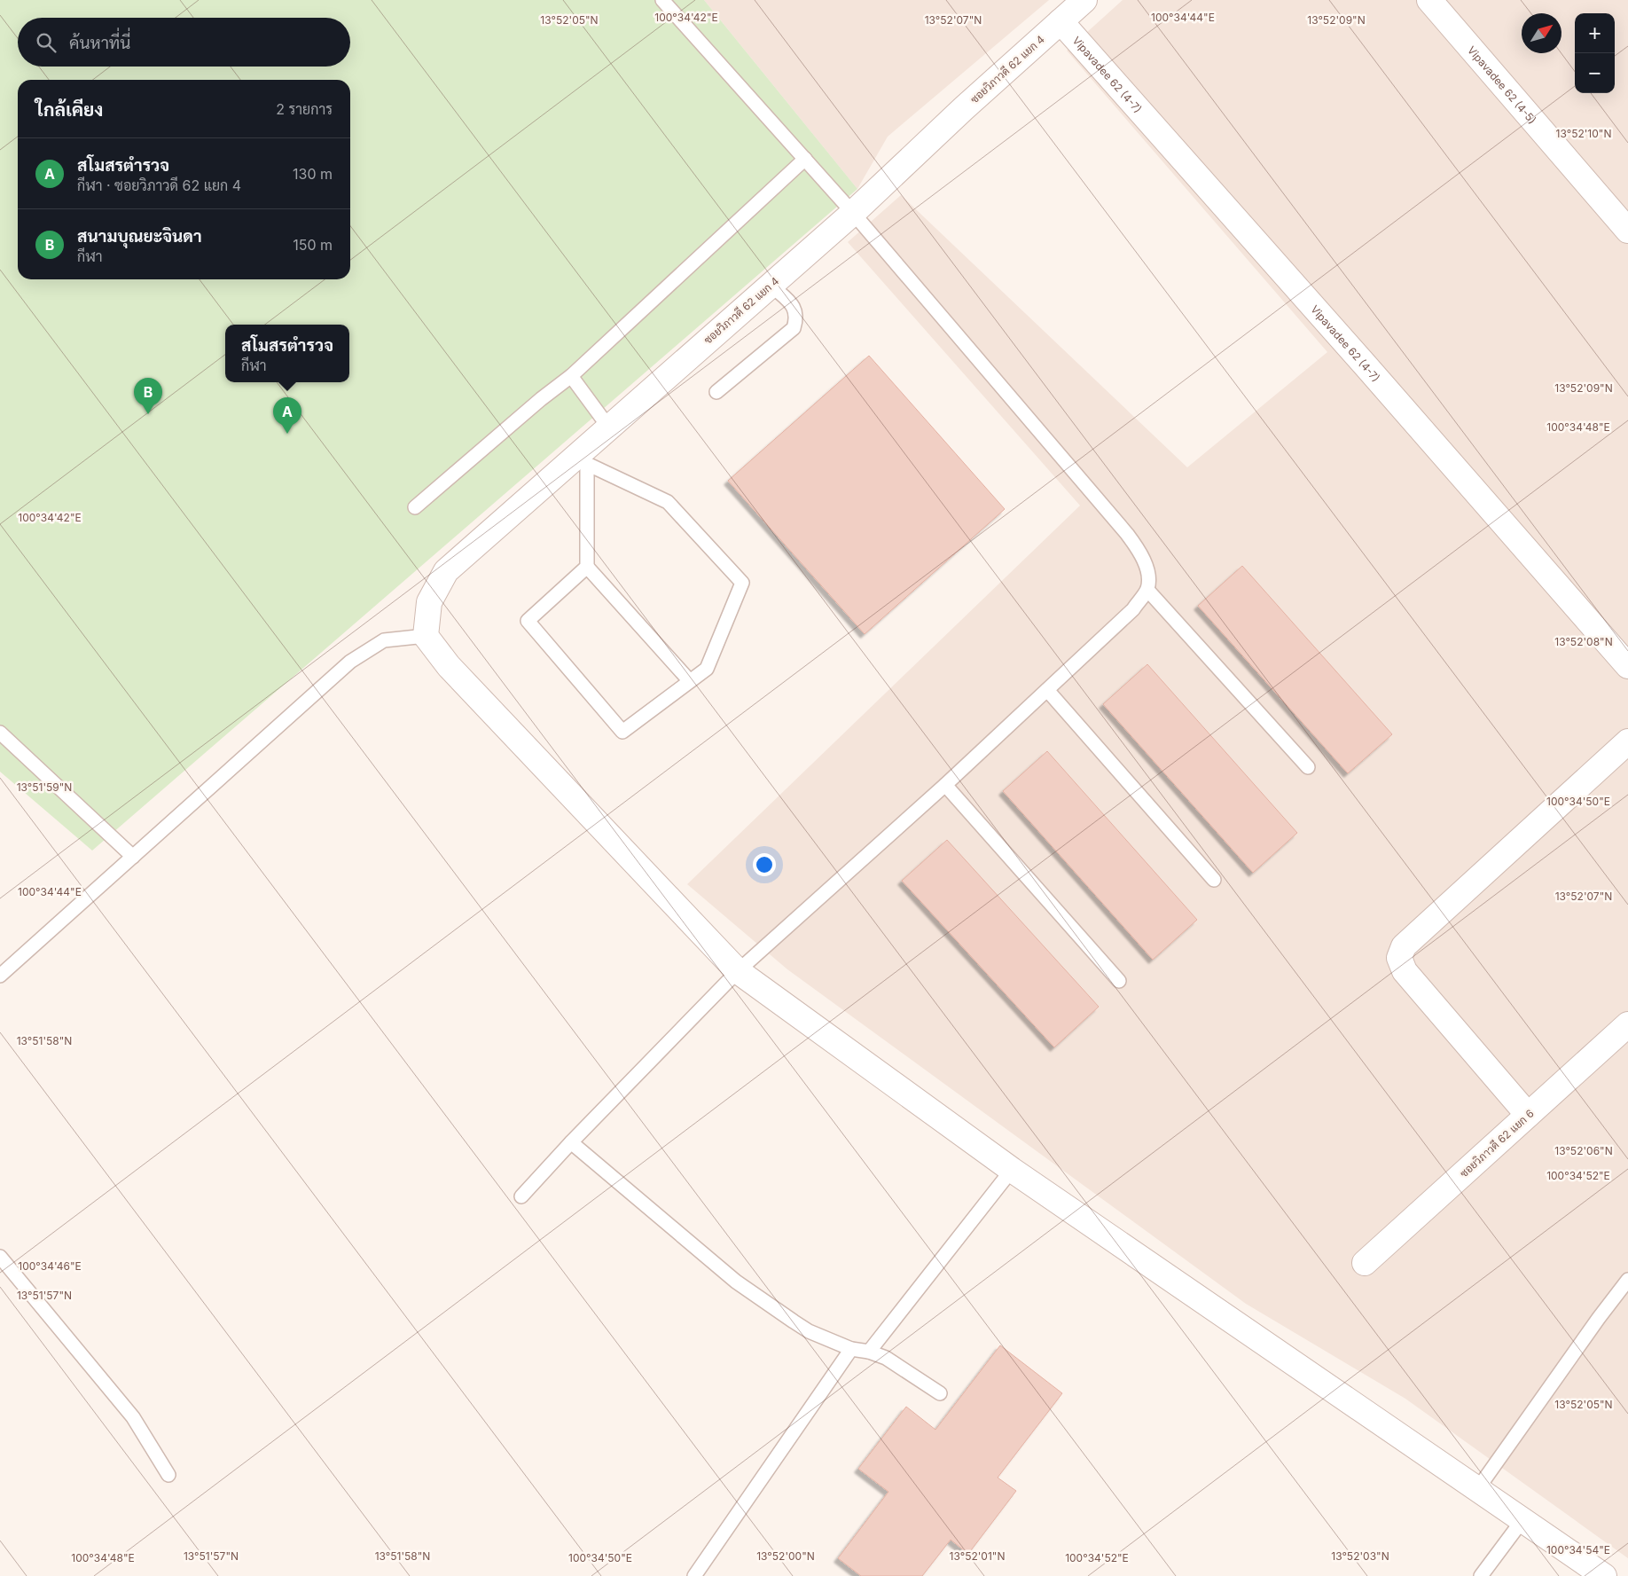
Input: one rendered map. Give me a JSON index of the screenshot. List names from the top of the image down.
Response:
{
  "streets": {
    "street": [
      "ซอยวิภาวดี 62 แยก 4",
      "Vipavadee 62 (4-7)",
      "Vipavadee 62 (4-5)",
      "ซอยวิภาวดี 62 แยก 6"
    ]
  },
  "crossings": [
    ["ซอยวิภาวดี 62 แยก 4", "Vipavadee 62 (4-7)"]
  ],
  "north": "top right",
  "page": {
    "map_buttons": ["+", "−"],
    "search": "ค้นหาที่นี่",
    "heading": ["ใกล้เคียง", "2 รายการ"],
    "list": [
      {
        "mark": "A",
        "name": "สโมสรตำรวจ",
        "note": "กีฬา · ซอยวิภาวดี 62 แยก 4",
        "value": "130 m"
      },
      {
        "mark": "B",
        "name": "สนามบุณยะจินดา",
        "note": "กีฬา",
        "value": "150 m"
      }
    ],
    "popup": ["สโมสรตำรวจ", "กีฬา"],
    "pins": ["B", "A"]
  },
  "coordinates": [
    "100°34'42\"E",
    "100°34'44\"E",
    "13°52'05\"N",
    "13°52'07\"N",
    "13°52'09\"N",
    "13°52'10\"N",
    "100°34'48\"E",
    "13°52'08\"N",
    "13°51'59\"N",
    "100°34'50\"E",
    "13°51'58\"N",
    "13°52'06\"N",
    "100°34'52\"E",
    "100°34'46\"E",
    "13°51'57\"N",
    "100°34'54\"E",
    "13°52'00\"N",
    "13°52'01\"N",
    "13°52'03\"N"
  ]
}
